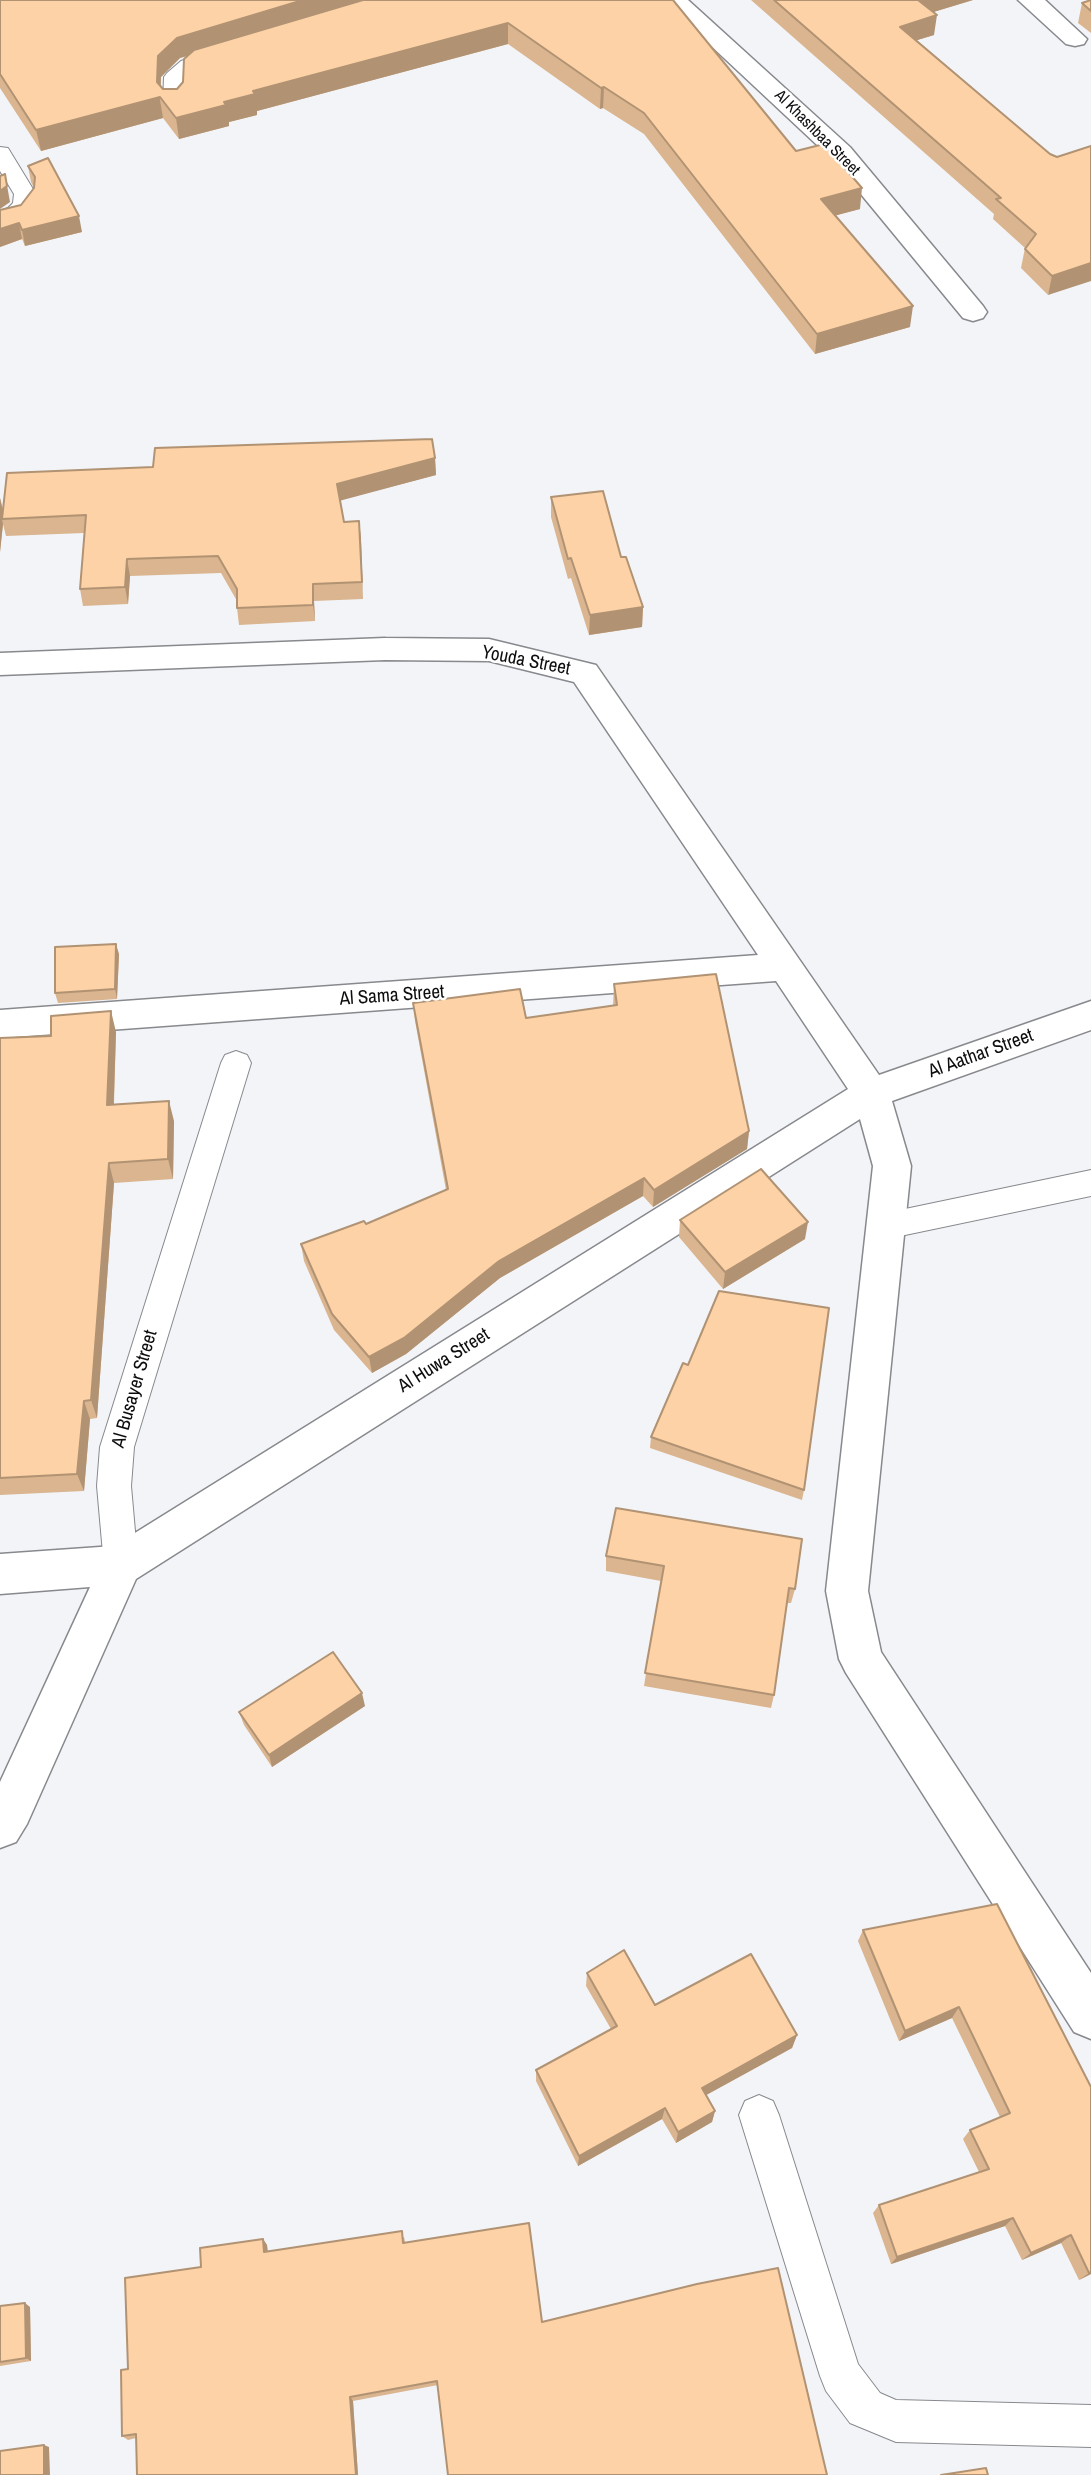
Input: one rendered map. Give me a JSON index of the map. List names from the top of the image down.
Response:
{
  "streets": {
    "street": [
      "Al Khashbaa Street",
      "Youda Street",
      "Al Sama Street",
      "Al Aathar Street",
      "Al Huwa Street",
      "Al Busayer Street"
    ]
  },
  "crossings": [
    ["Youda Street", "Al Sama Street"],
    ["Youda Street", "Al Aathar Street"],
    ["Youda Street", "Al Huwa Street"],
    ["Al Aathar Street", "Al Huwa Street"],
    ["Al Huwa Street", "Al Busayer Street"]
  ]
}
